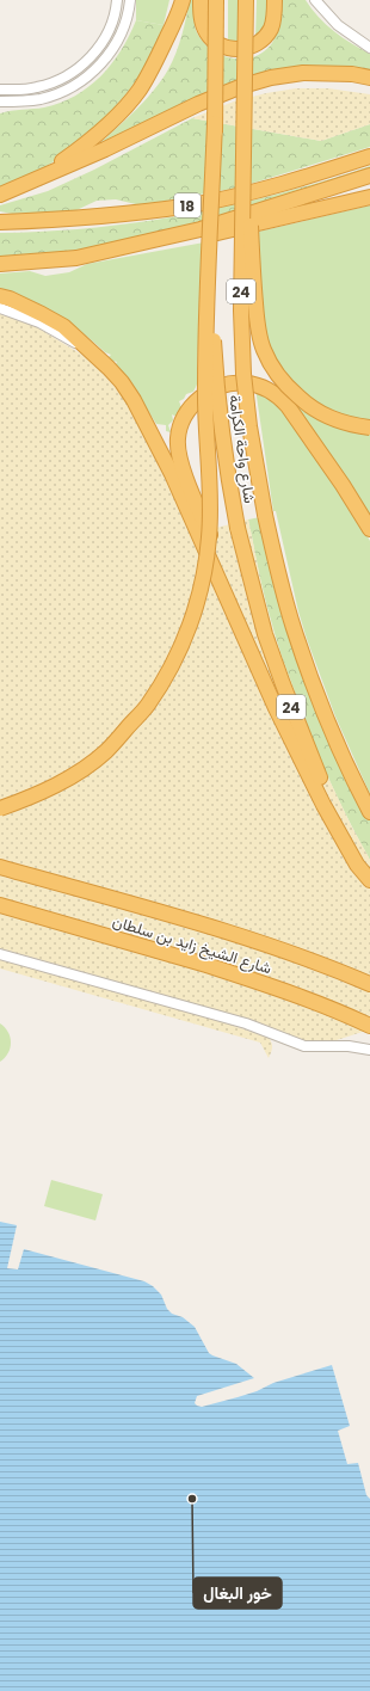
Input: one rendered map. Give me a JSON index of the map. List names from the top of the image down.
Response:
{
  "streets": {
    "highway": [
      "18",
      "24",
      "شارع واحة الكرامة",
      "شارع الشيخ زايد بن سلطان"
    ]
  },
  "places": ["خور البغال"]
}
